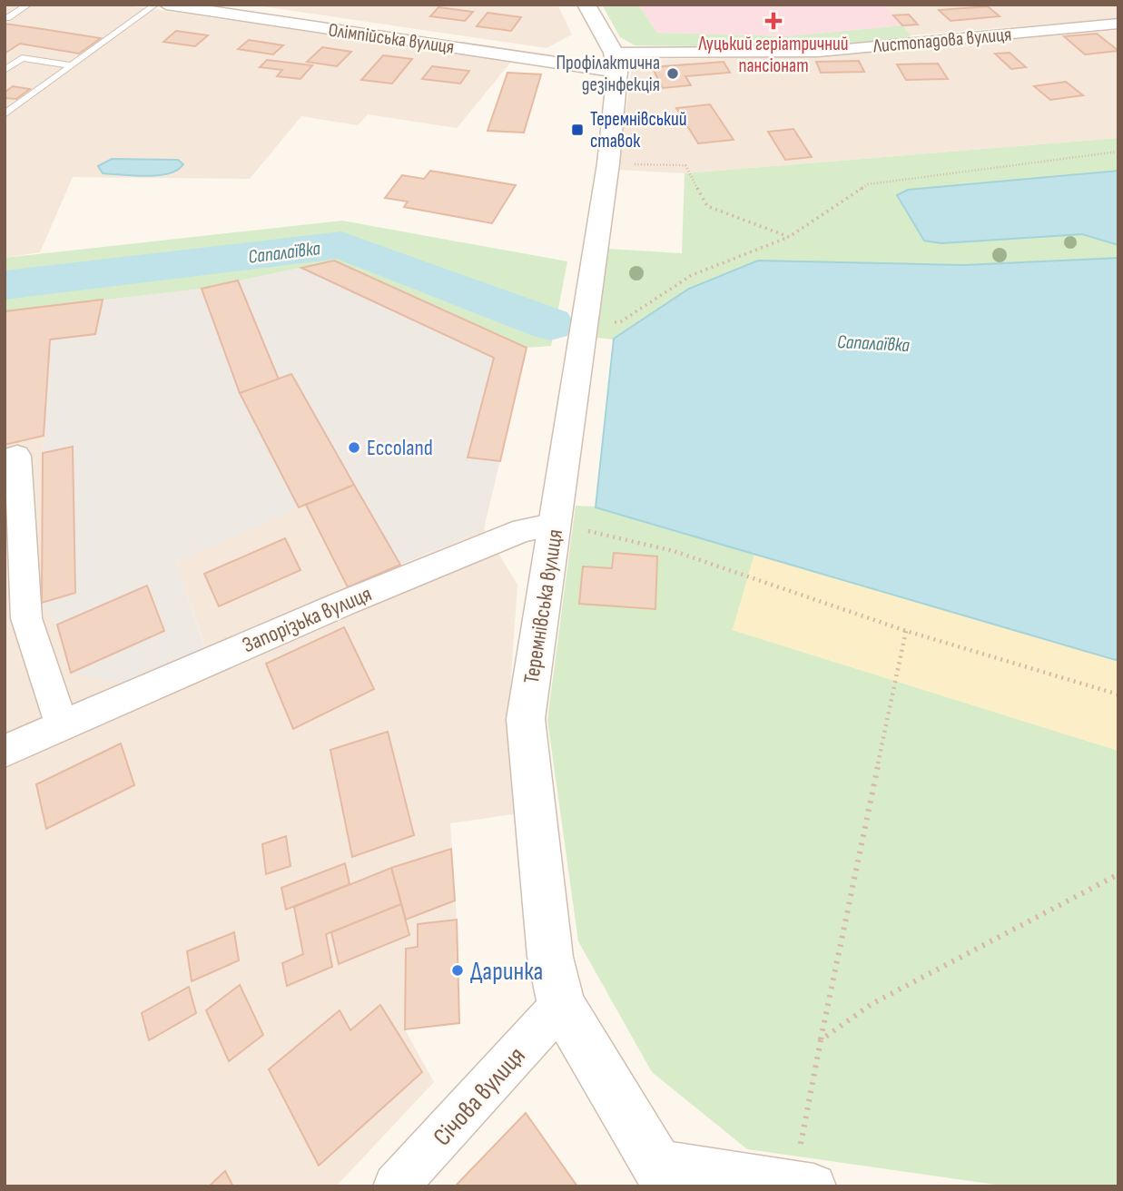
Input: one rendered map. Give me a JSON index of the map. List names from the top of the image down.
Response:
{
  "streets": {
    "street": [
      "Олімпійська вулиця",
      "Листопадова вулиця",
      "Теремнівська вулиця",
      "Запорізька вулиця",
      "Січова вулиця"
    ]
  },
  "crossings": [
    ["Олімпійська вулиця", "Листопадова вулиця"],
    ["Олімпійська вулиця", "Теремнівська вулиця"],
    ["Листопадова вулиця", "Теремнівська вулиця"],
    ["Теремнівська вулиця", "Запорізька вулиця"],
    ["Теремнівська вулиця", "Січова вулиця"]
  ],
  "water": ["Сапалаївка"],
  "places": {
    "health": ["Луцький геріатричний пансіонат"],
    "other": ["Профілактична дезінфекція", "Eccoland", "Даринка"],
    "transit": ["Теремнівський ставок"]
  }
}
